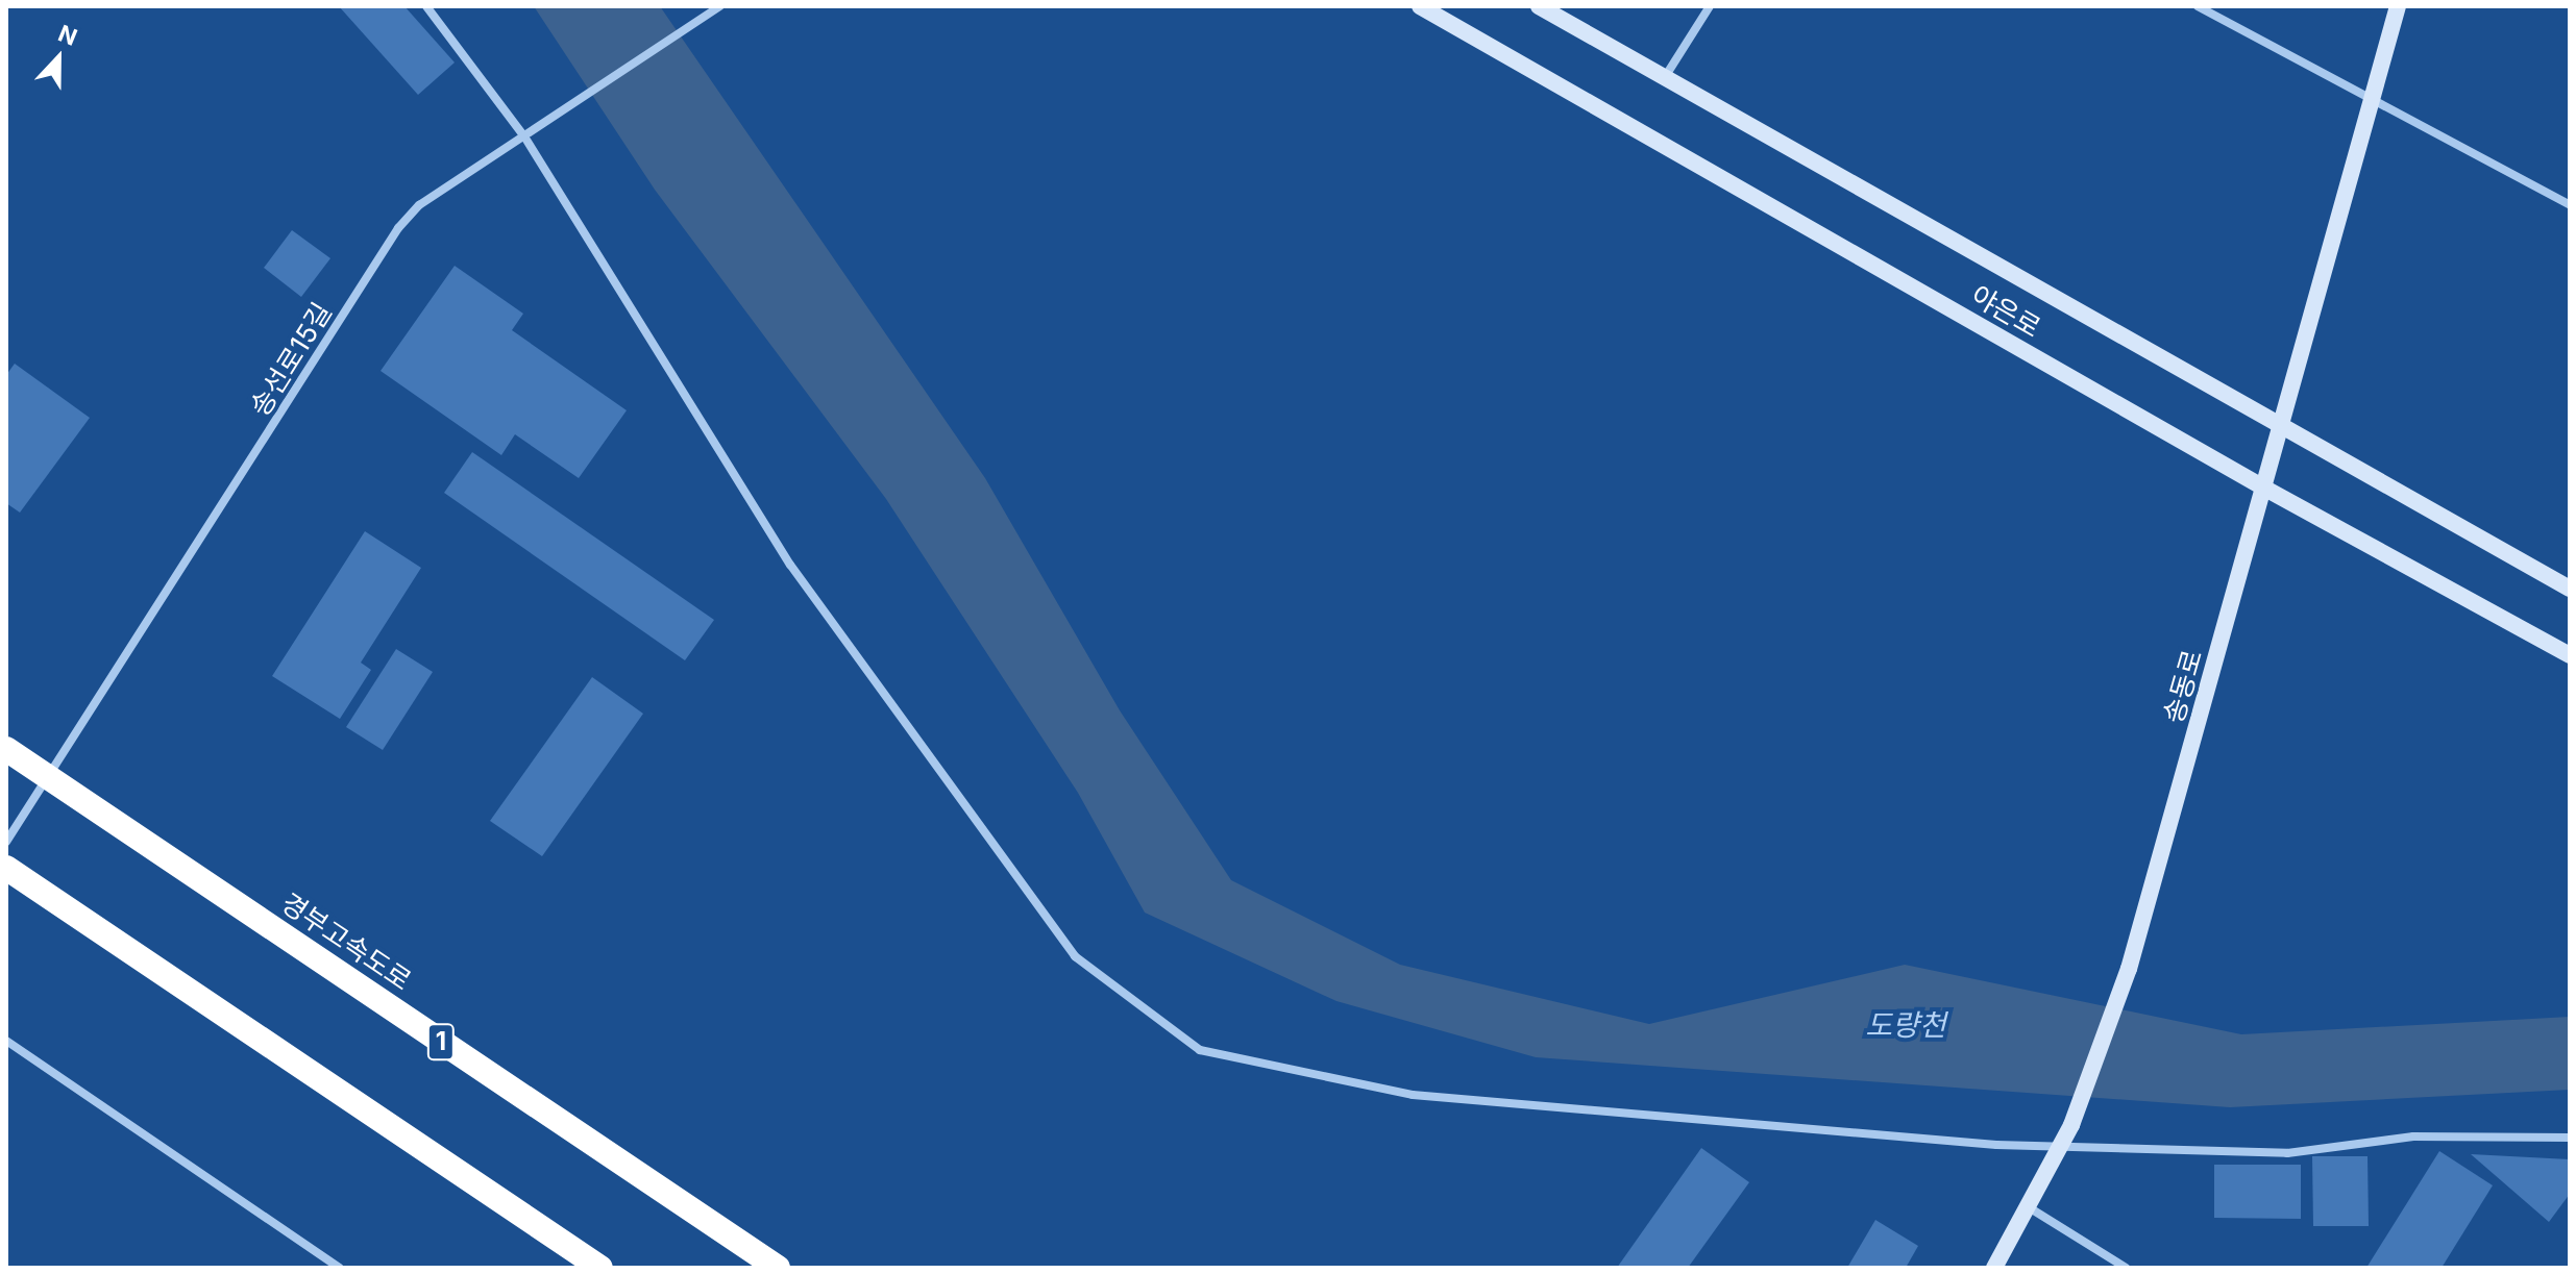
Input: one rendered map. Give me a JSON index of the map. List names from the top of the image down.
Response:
{
  "streets": {
    "highway": ["경부고속도로", "1"],
    "street": ["야은로", "송선로15길", "송동로"]
  },
  "crossings": [
    ["야은로", "송동로"]
  ],
  "water": ["도량천"],
  "north": "top"
}
